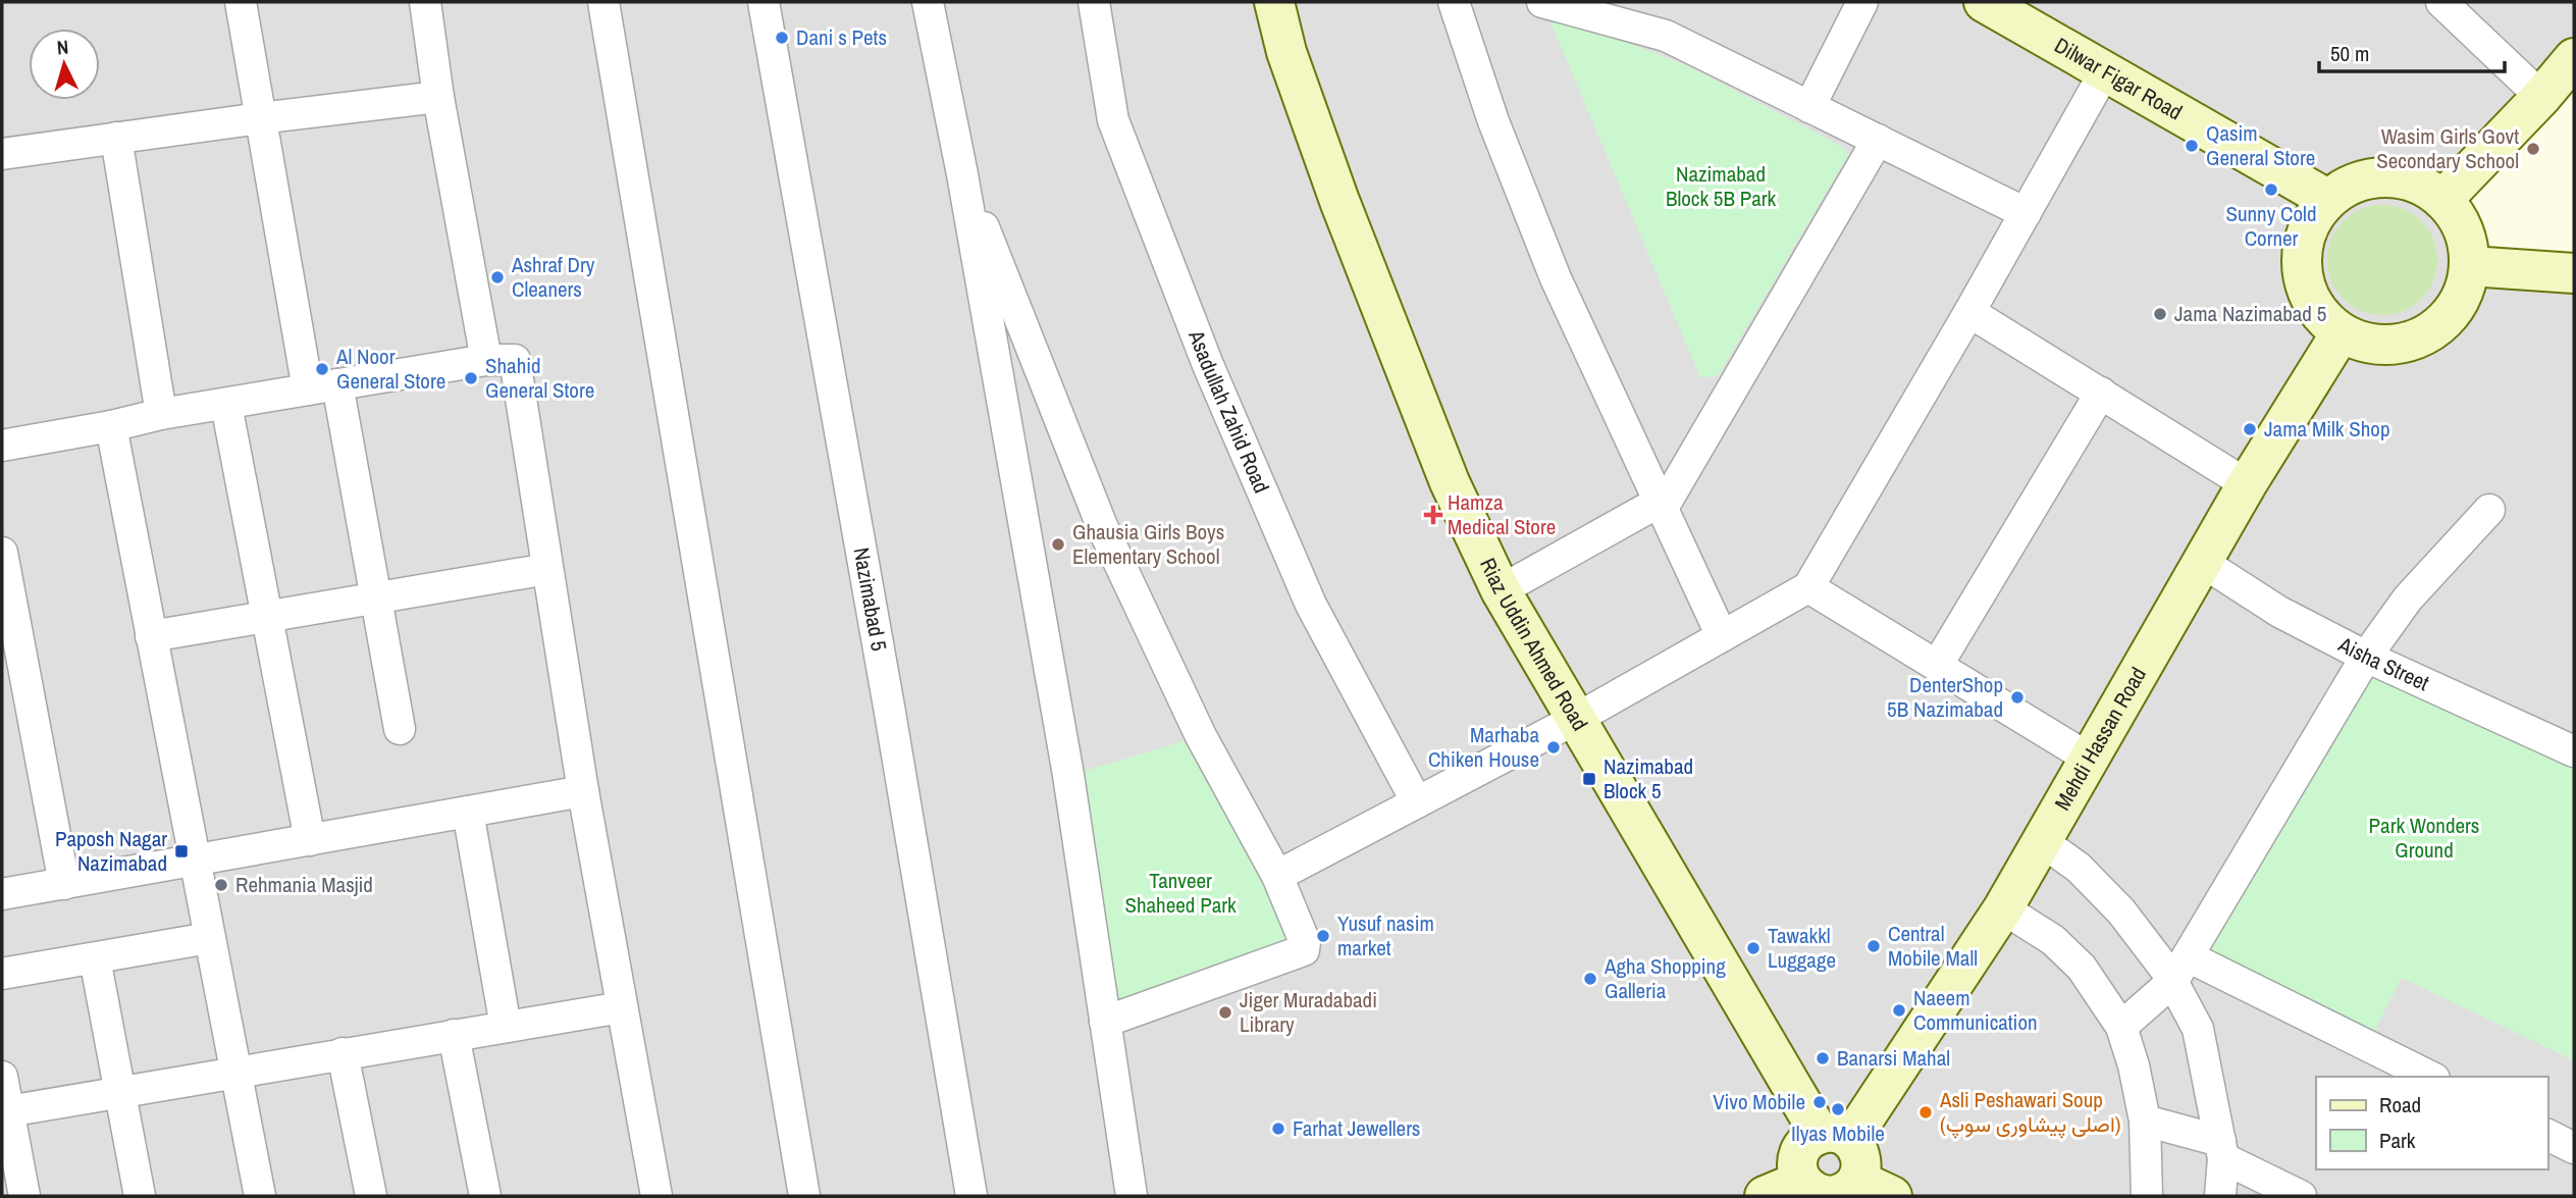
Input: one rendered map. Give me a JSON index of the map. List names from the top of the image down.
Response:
{
  "streets": {
    "street": [
      "Dilwar Figar Road",
      "Asadullah Zahid Road",
      "Nazimabad 5",
      "Riaz Uddin Ahmed Road",
      "Aisha Street",
      "Mehdi Hassan Road"
    ]
  },
  "crossings": [
    ["Dilwar Figar Road", "Mehdi Hassan Road"],
    ["Riaz Uddin Ahmed Road", "Mehdi Hassan Road"],
    ["Aisha Street", "Mehdi Hassan Road"]
  ],
  "parks": ["Nazimabad Block 5B Park", "Park Wonders Ground", "Tanveer Shaheed Park"],
  "places": {
    "other": [
      "Dani s Pets",
      "Qasim General Store",
      "Wasim Girls Govt Secondary School",
      "Sunny Cold Corner",
      "Ashraf Dry Cleaners",
      "Jama Nazimabad 5",
      "Al Noor General Store",
      "Shahid General Store",
      "Jama Milk Shop",
      "Ghausia Girls Boys Elementary School",
      "DenterShop 5B Nazimabad",
      "Marhaba Chiken House",
      "Rehmania Masjid",
      "Yusuf nasim market",
      "Central Mobile Mall",
      "Tawakkl Luggage",
      "Agha Shopping Galleria",
      "Naeem Communication",
      "Jiger Muradabadi Library",
      "Banarsi Mahal",
      "Vivo Mobile",
      "Ilyas Mobile",
      "Asli Peshawari Soup (اصلی پیشاوری سوپ)",
      "Farhat Jewellers"
    ],
    "health": ["Hamza Medical Store"],
    "transit": ["Nazimabad Block 5", "Paposh Nagar Nazimabad"]
  },
  "legend": ["Road", "Park"],
  "scale_bar": "50 m",
  "north": "top"
}
